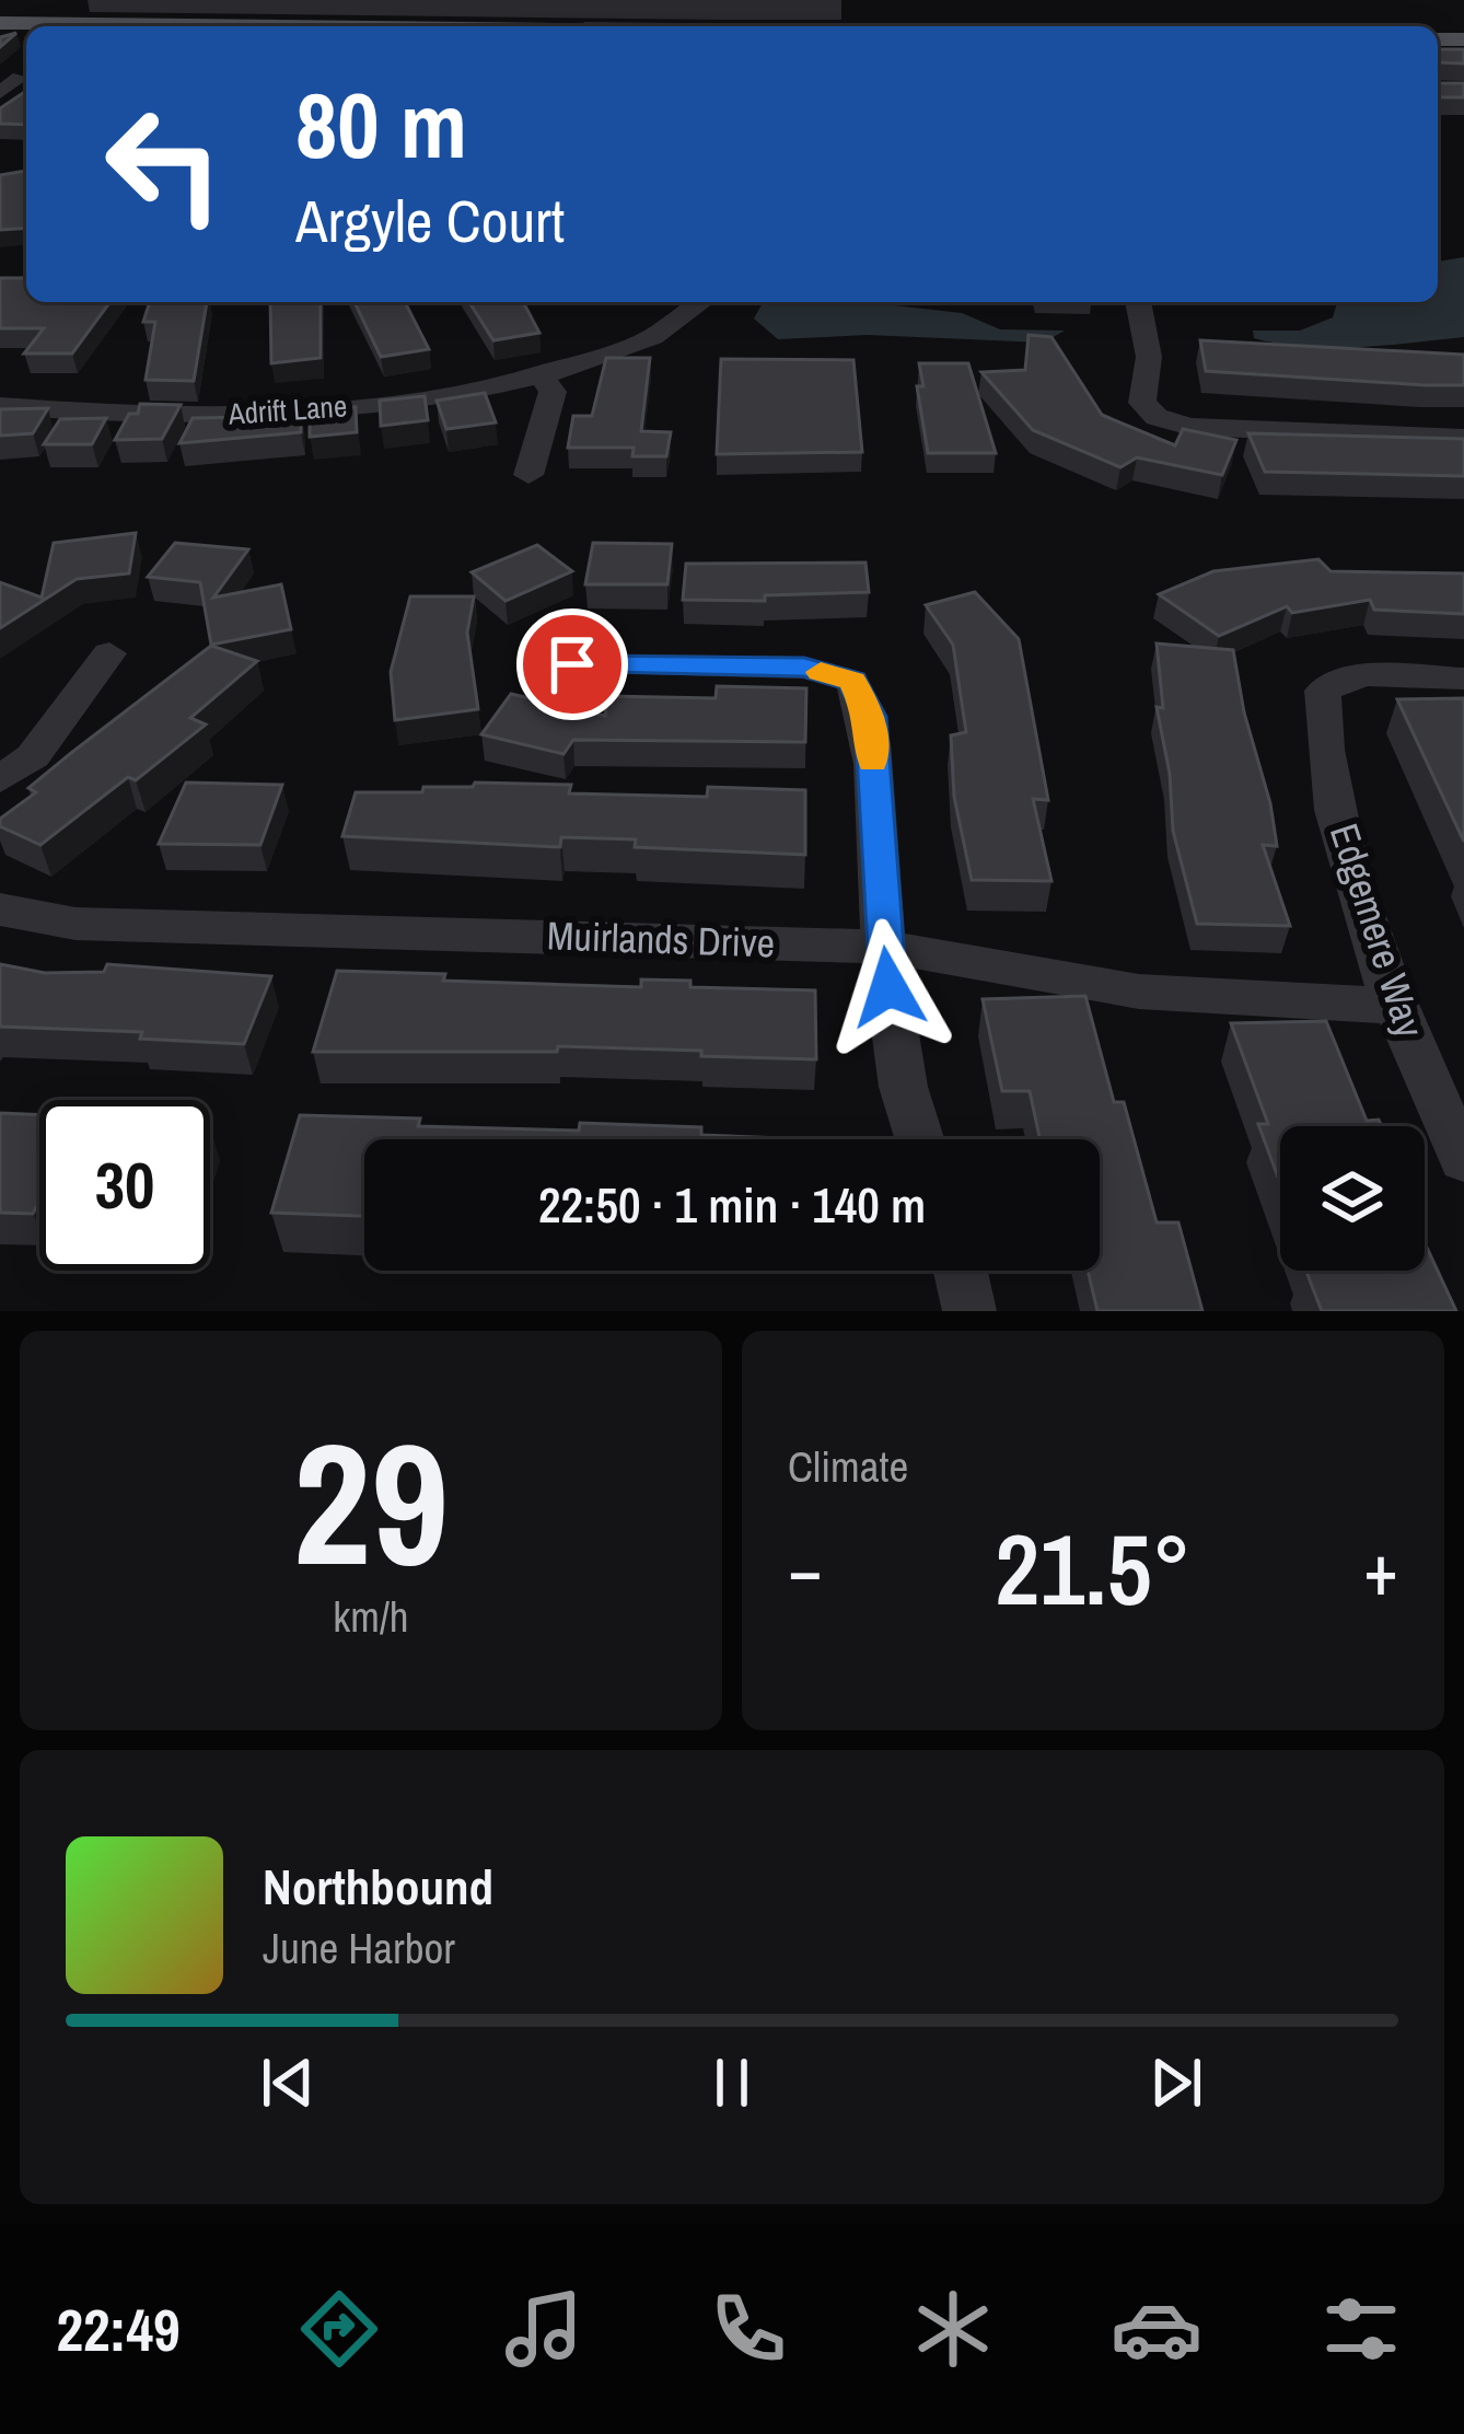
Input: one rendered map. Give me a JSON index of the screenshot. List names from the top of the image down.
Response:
{
  "streets": {
    "street": ["Adrift Lane", "Edgemere Way", "Muirlands Drive"]
  },
  "crossings": [
    ["Edgemere Way", "Muirlands Drive"]
  ],
  "page": {
    "turn": ["80 m", "Argyle Court"],
    "limit": "30",
    "trip": "22:50 · 1 min · 140 m",
    "tile": [
      ["29", "km/h"],
      "Climate"
    ],
    "heat": ["−", "21.5°", "+"],
    "song": ["Northbound", "June Harbor"],
    "tabs": "22:49"
  }
}
